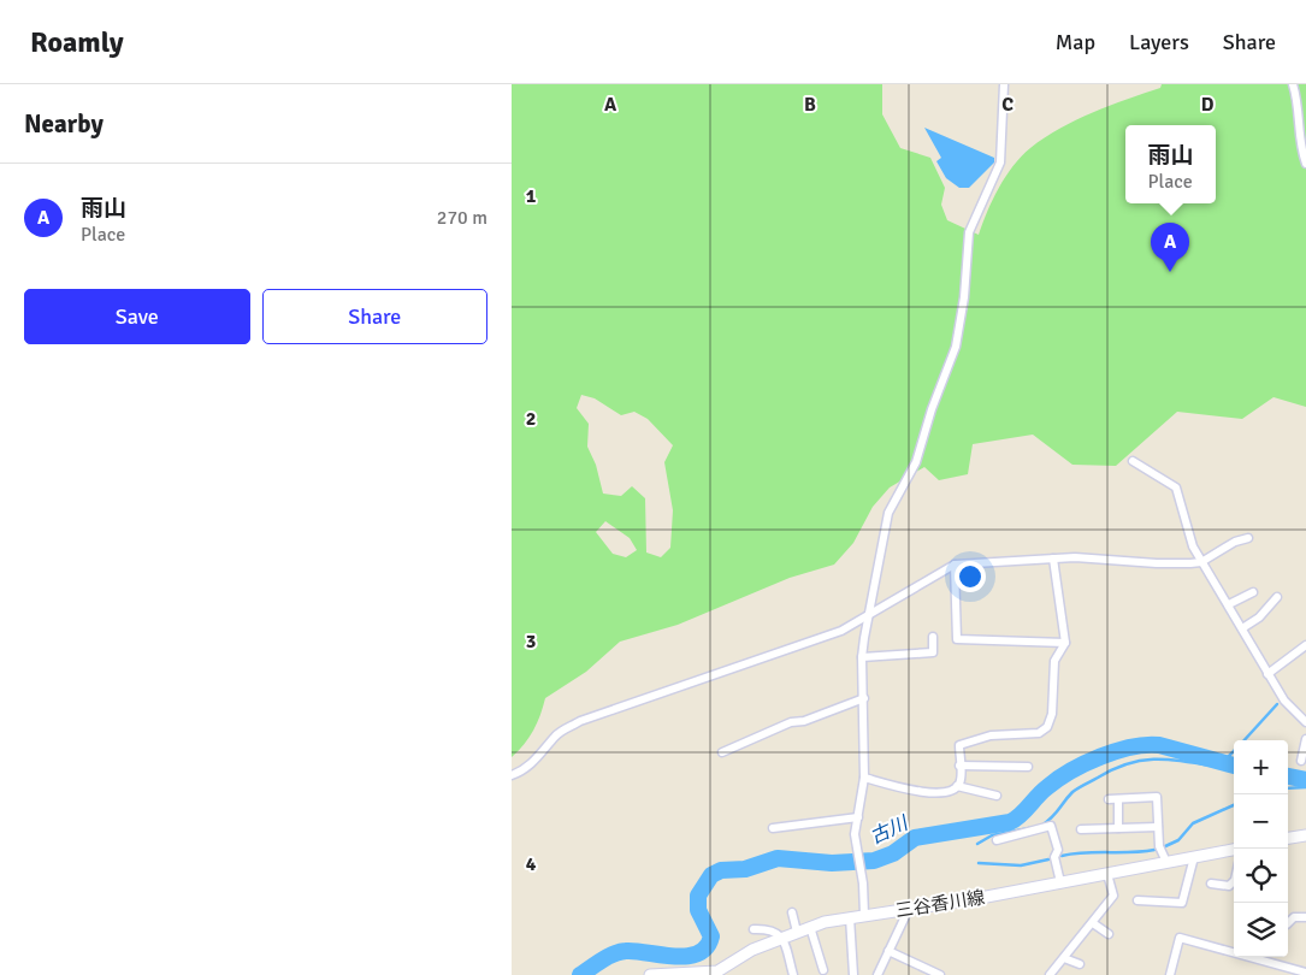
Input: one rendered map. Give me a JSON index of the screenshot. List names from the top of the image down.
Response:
{
  "streets": {
    "main road": ["三谷香川線"]
  },
  "water": ["古川"],
  "page": {
    "header": "Roamly",
    "nav": ["Map", "Layers", "Share"],
    "heading": "Nearby",
    "popup": ["雨山", "Place"],
    "list": [
      {
        "mark": "A",
        "name": "雨山",
        "note": "Place",
        "value": "270 m"
      }
    ],
    "pins": "A",
    "buttons": ["Save", "Share"],
    "map_buttons": ["+", "−"]
  },
  "grid": {
    "columns": [
      "A",
      "B",
      "C",
      "D"
    ],
    "rows": [
      "1",
      "2",
      "3",
      "4"
    ]
  }
}
